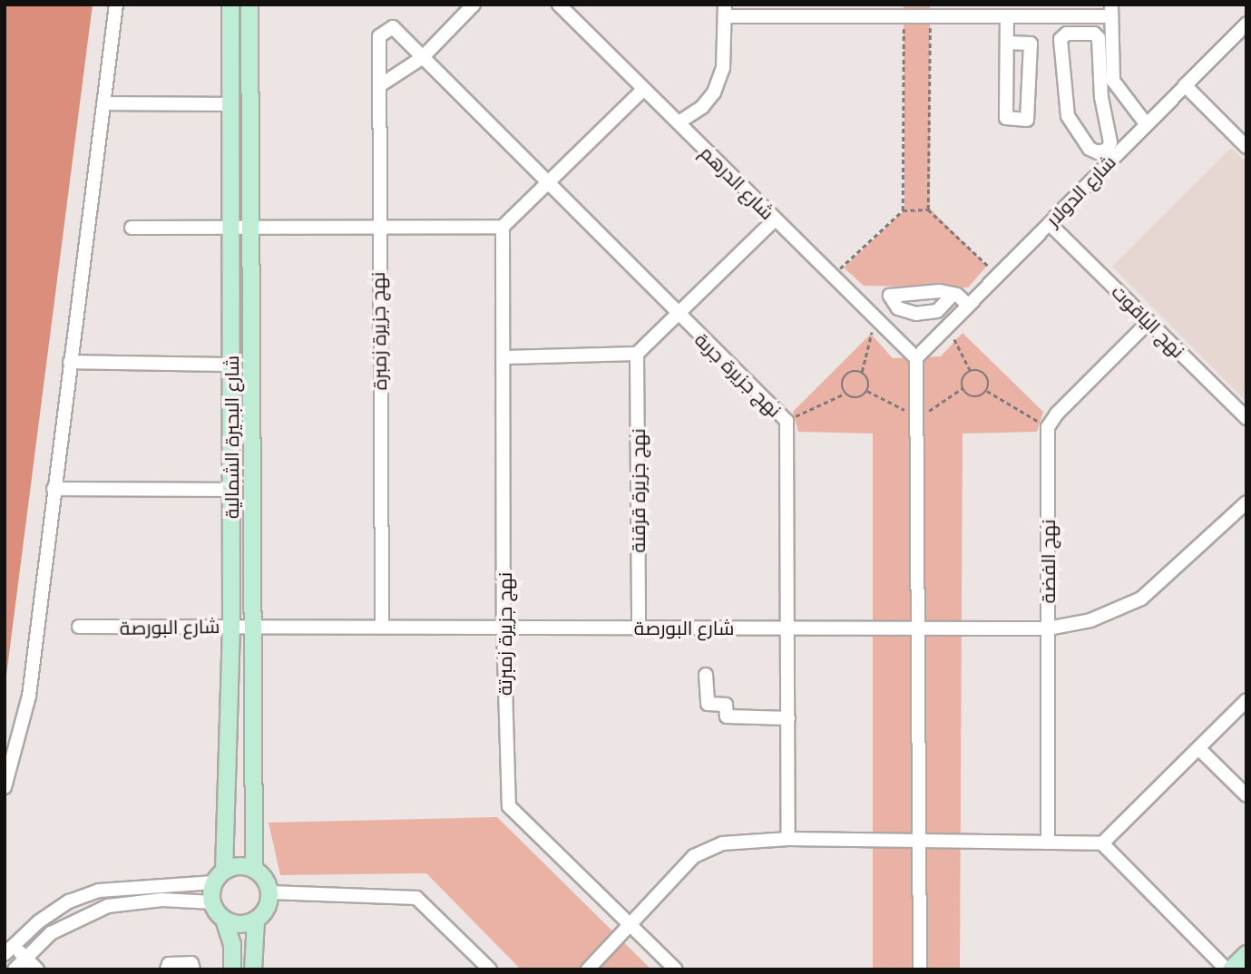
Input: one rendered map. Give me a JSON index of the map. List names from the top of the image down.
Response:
{
  "streets": {
    "main road": ["شارع البحيرة الشمالية"],
    "street": [
      "شارع الدرهم",
      "شارع الدولار",
      "نهج الياقوت",
      "نهج جزيرة زمبرة",
      "نهج جزيرة جربة",
      "نهج جزيرة قرقنة",
      "نهج الفضة",
      "شارع البورصة",
      "نهج جزيرة زمبرتة"
    ]
  },
  "crossings": [
    ["شارع الدرهم", "شارع الدولار"],
    ["شارع الدولار", "نهج الياقوت"],
    ["نهج جزيرة زمبرة", "نهج جزيرة جربة"],
    ["نهج جزيرة زمبرة", "شارع البورصة"],
    ["نهج جزيرة جربة", "شارع البورصة"],
    ["شارع البحيرة الشمالية", "شارع البورصة"],
    ["نهج جزيرة قرقنة", "شارع البورصة"],
    ["نهج الفضة", "شارع البورصة"],
    ["شارع البورصة", "نهج جزيرة زمبرتة"]
  ]
}
